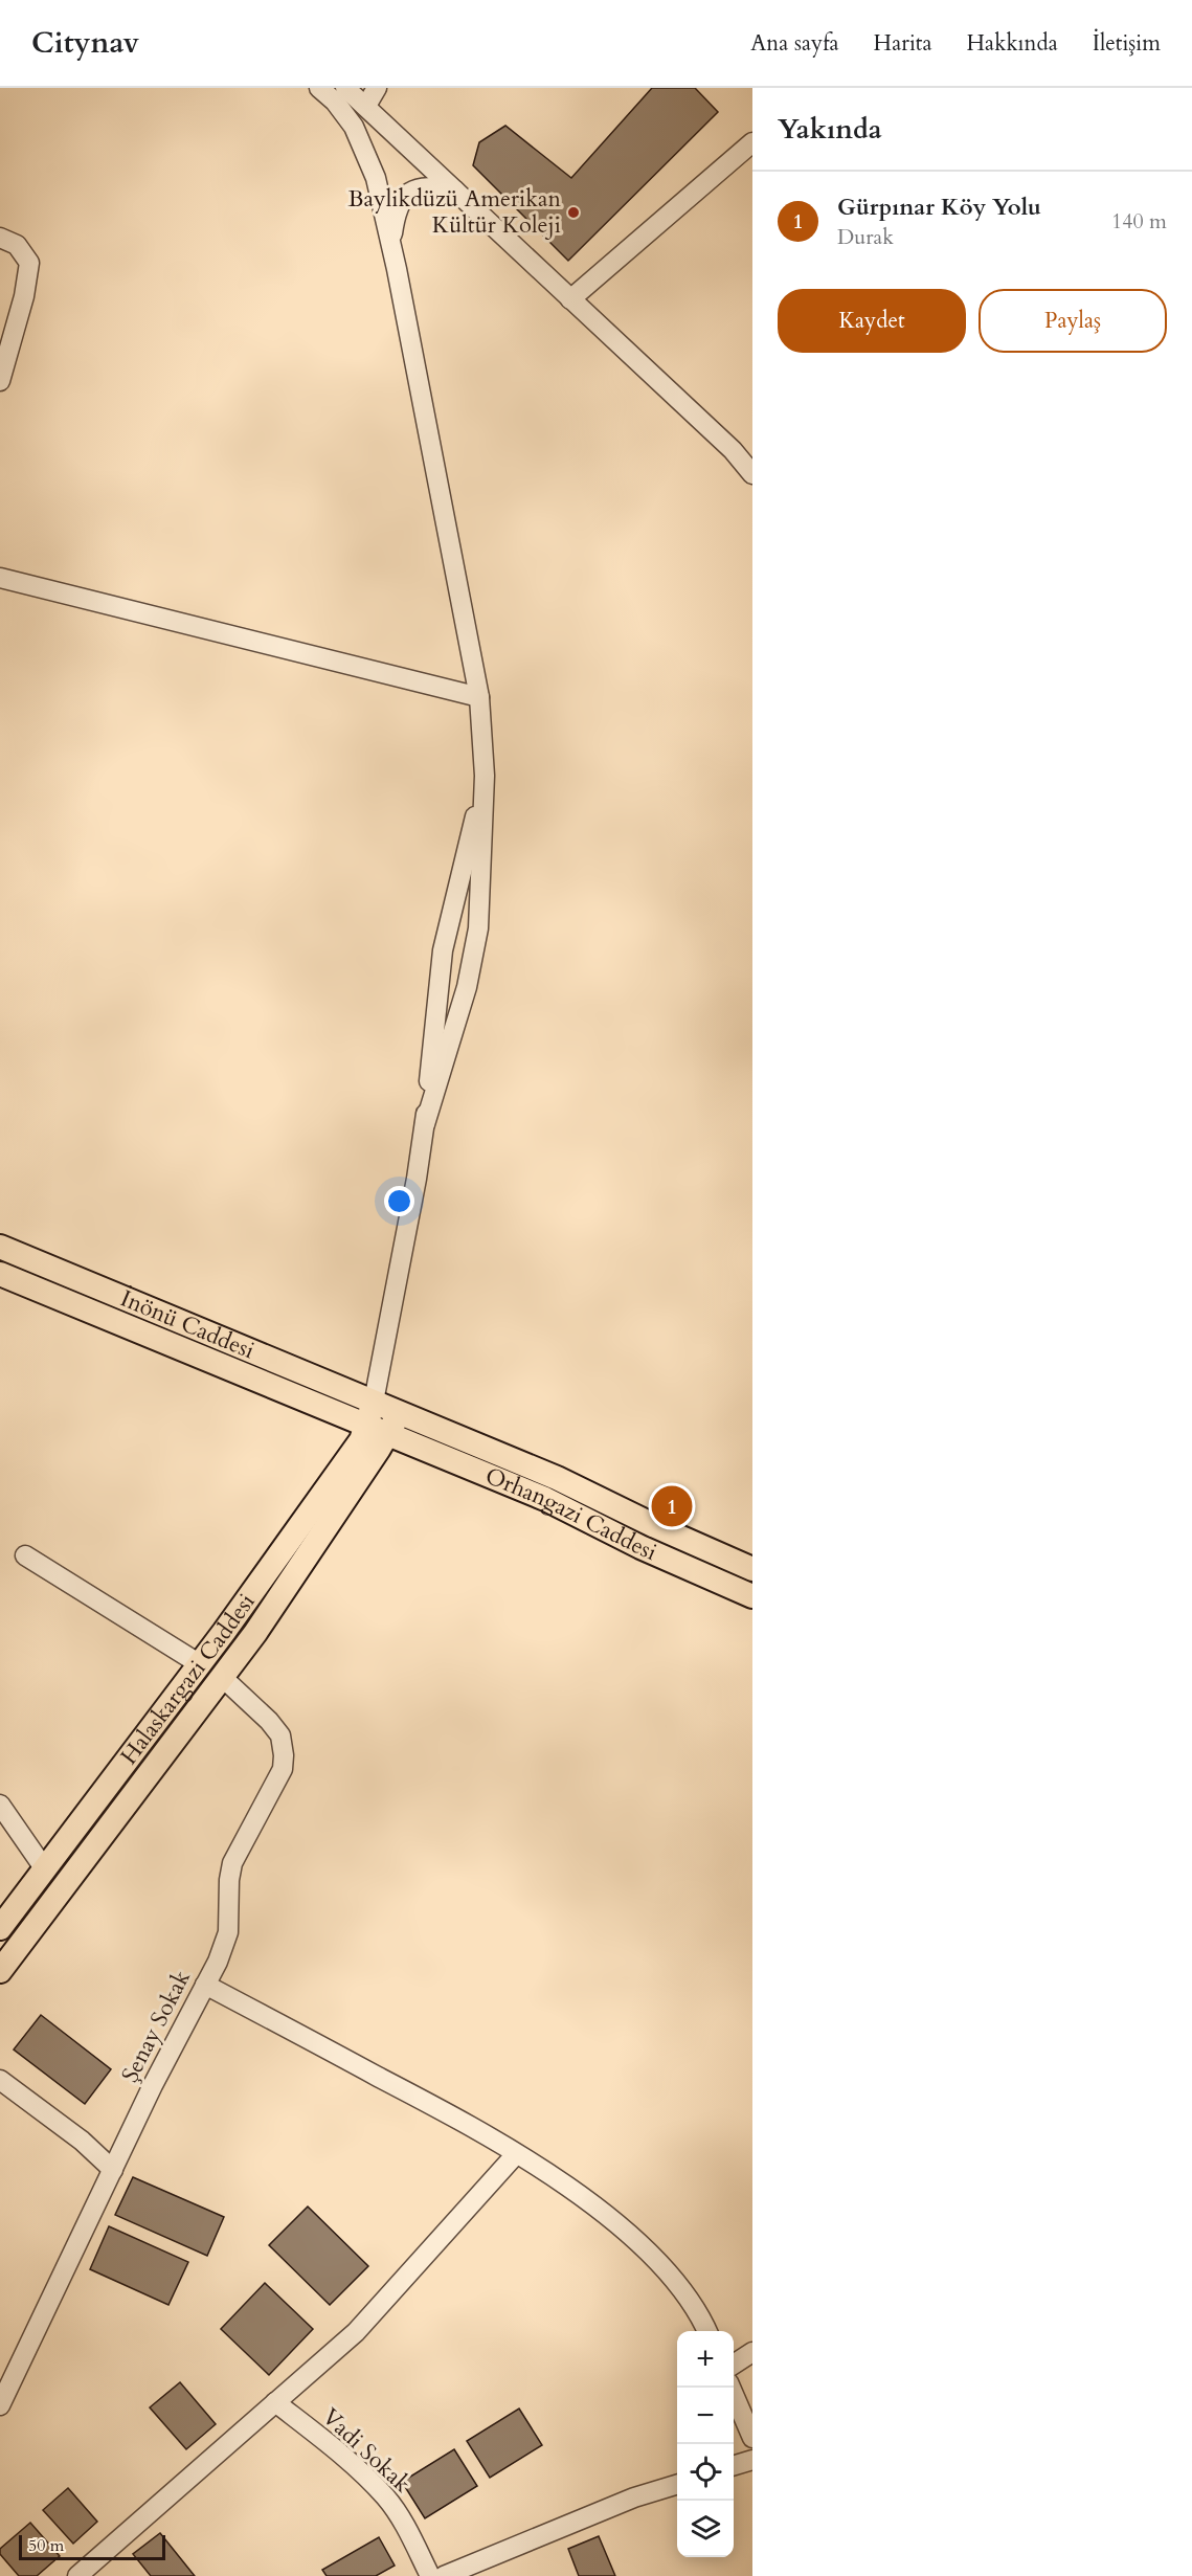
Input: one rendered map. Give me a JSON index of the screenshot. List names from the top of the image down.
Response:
{
  "streets": {
    "main road": ["İnönü Caddesi", "Orhangazi Caddesi", "Halaskargazi Caddesi"],
    "street": ["Şenay Sokak", "Vadi Sokak"]
  },
  "crossings": [
    ["İnönü Caddesi", "Orhangazi Caddesi"],
    ["İnönü Caddesi", "Halaskargazi Caddesi"],
    ["Orhangazi Caddesi", "Halaskargazi Caddesi"]
  ],
  "places": ["Baylikdüzü Amerikan Kültür Koleji"],
  "scale_bar": "50 m",
  "page": {
    "header": "Citynav",
    "nav": [
      "Ana sayfa",
      "Harita",
      "Hakkında",
      "İletişim"
    ],
    "heading": "Yakında",
    "list": [
      {
        "mark": "1",
        "name": "Gürpınar Köy Yolu",
        "note": "Durak",
        "value": "140 m"
      }
    ],
    "buttons": ["Kaydet", "Paylaş"],
    "pins": "1",
    "map_buttons": ["+", "−"],
    "scale": "50 m"
  }
}
